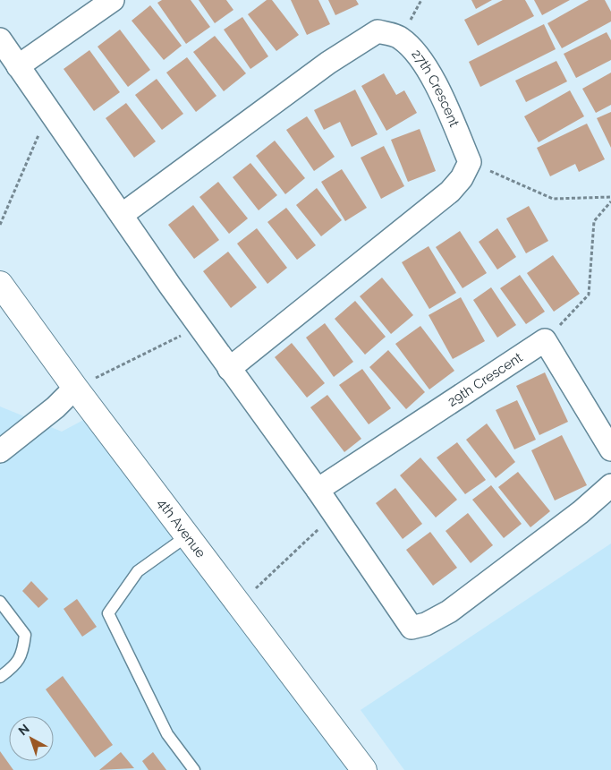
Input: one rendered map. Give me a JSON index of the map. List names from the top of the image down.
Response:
{
  "streets": {
    "street": ["27th Crescent", "29th Crescent", "4th Avenue"]
  },
  "north": "top left"
}
